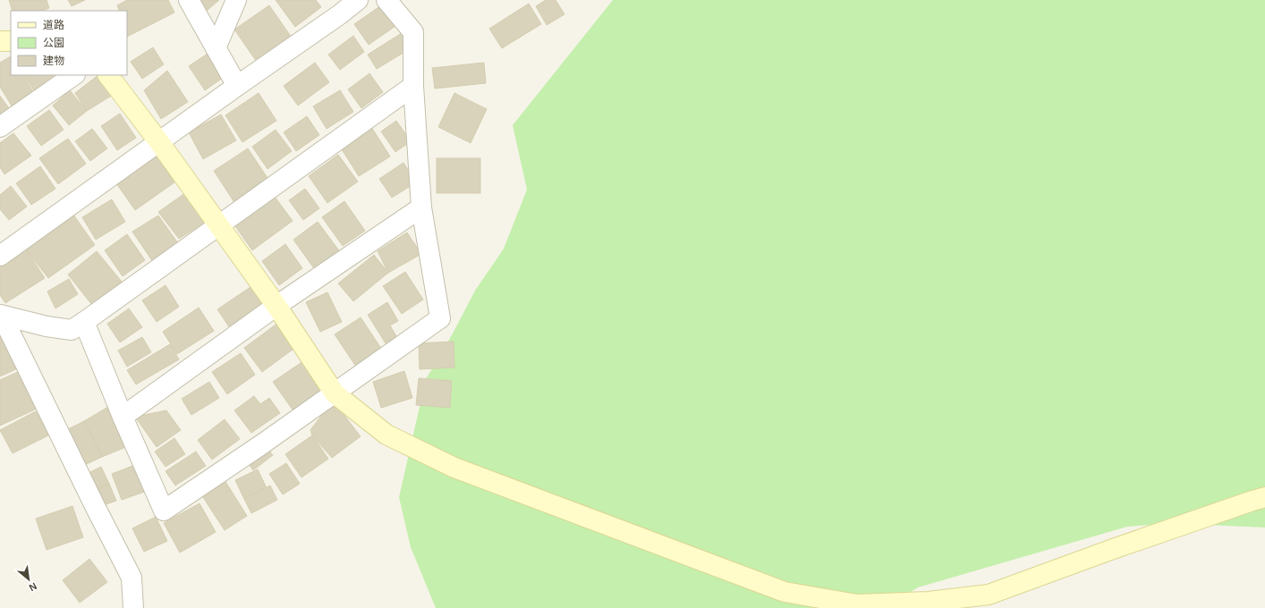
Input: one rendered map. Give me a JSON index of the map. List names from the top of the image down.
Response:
{
  "legend": ["道路", "公園", "建物"],
  "north": "bottom right"
}
